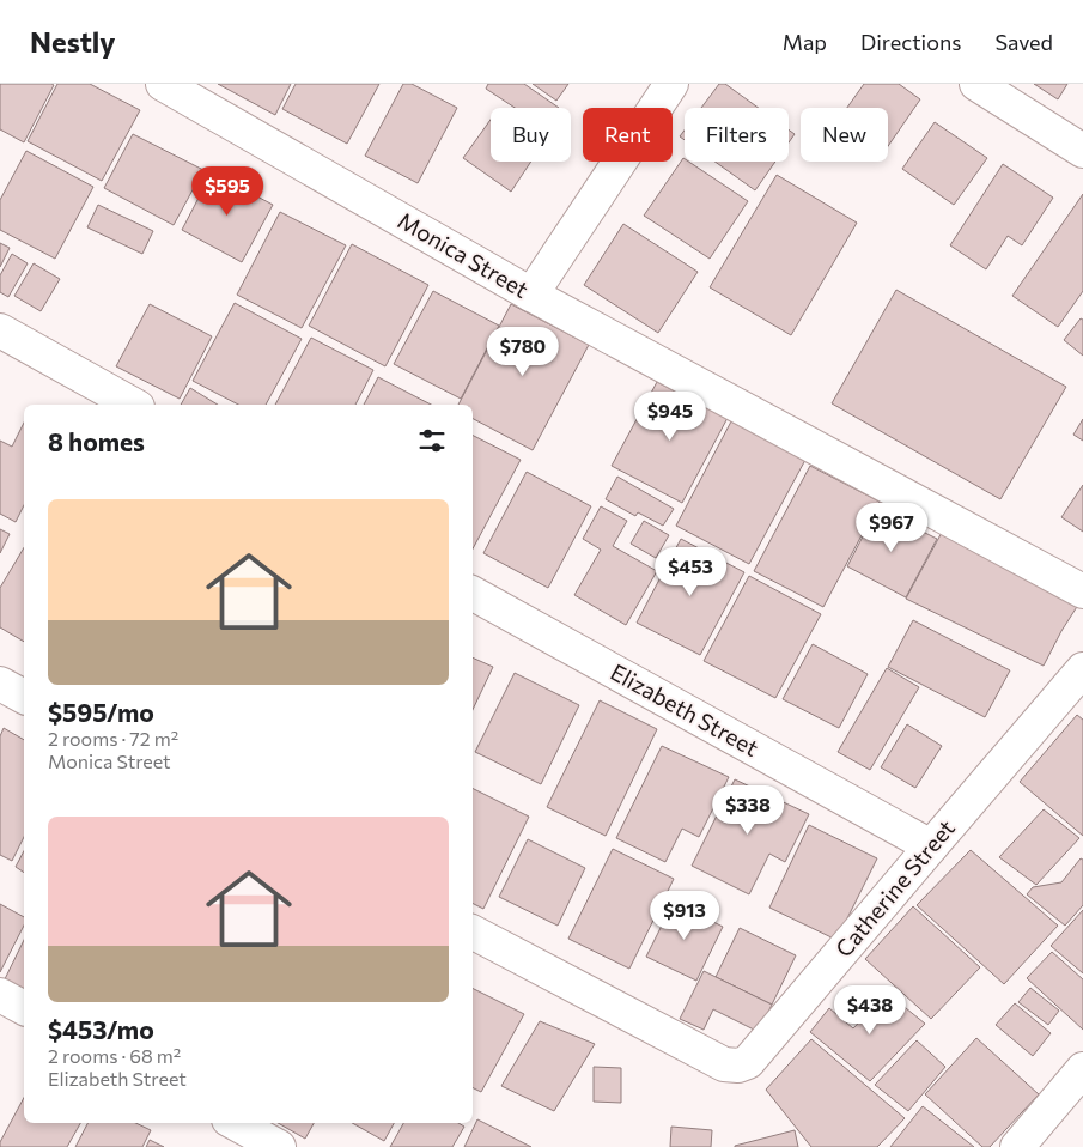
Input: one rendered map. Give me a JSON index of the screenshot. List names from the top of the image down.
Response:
{
  "streets": {
    "street": ["Monica Street", "Elizabeth Street", "Catherine Street"]
  },
  "crossings": [
    ["Elizabeth Street", "Catherine Street"]
  ],
  "page": {
    "header": "Nestly",
    "nav": ["Map", "Directions", "Saved"],
    "chip": [
      "Buy",
      "Rent",
      "Filters",
      "New"
    ],
    "price": [
      "$595",
      "$780",
      "$945",
      "$967",
      "$453",
      "$338",
      "$913",
      "$438"
    ],
    "heading": "8 homes",
    "list": [
      {
        "name": "$595/mo",
        "note": "2 rooms · 72 m² · Monica Street"
      },
      {
        "name": "$453/mo",
        "note": "2 rooms · 68 m² · Elizabeth Street"
      }
    ]
  }
}
